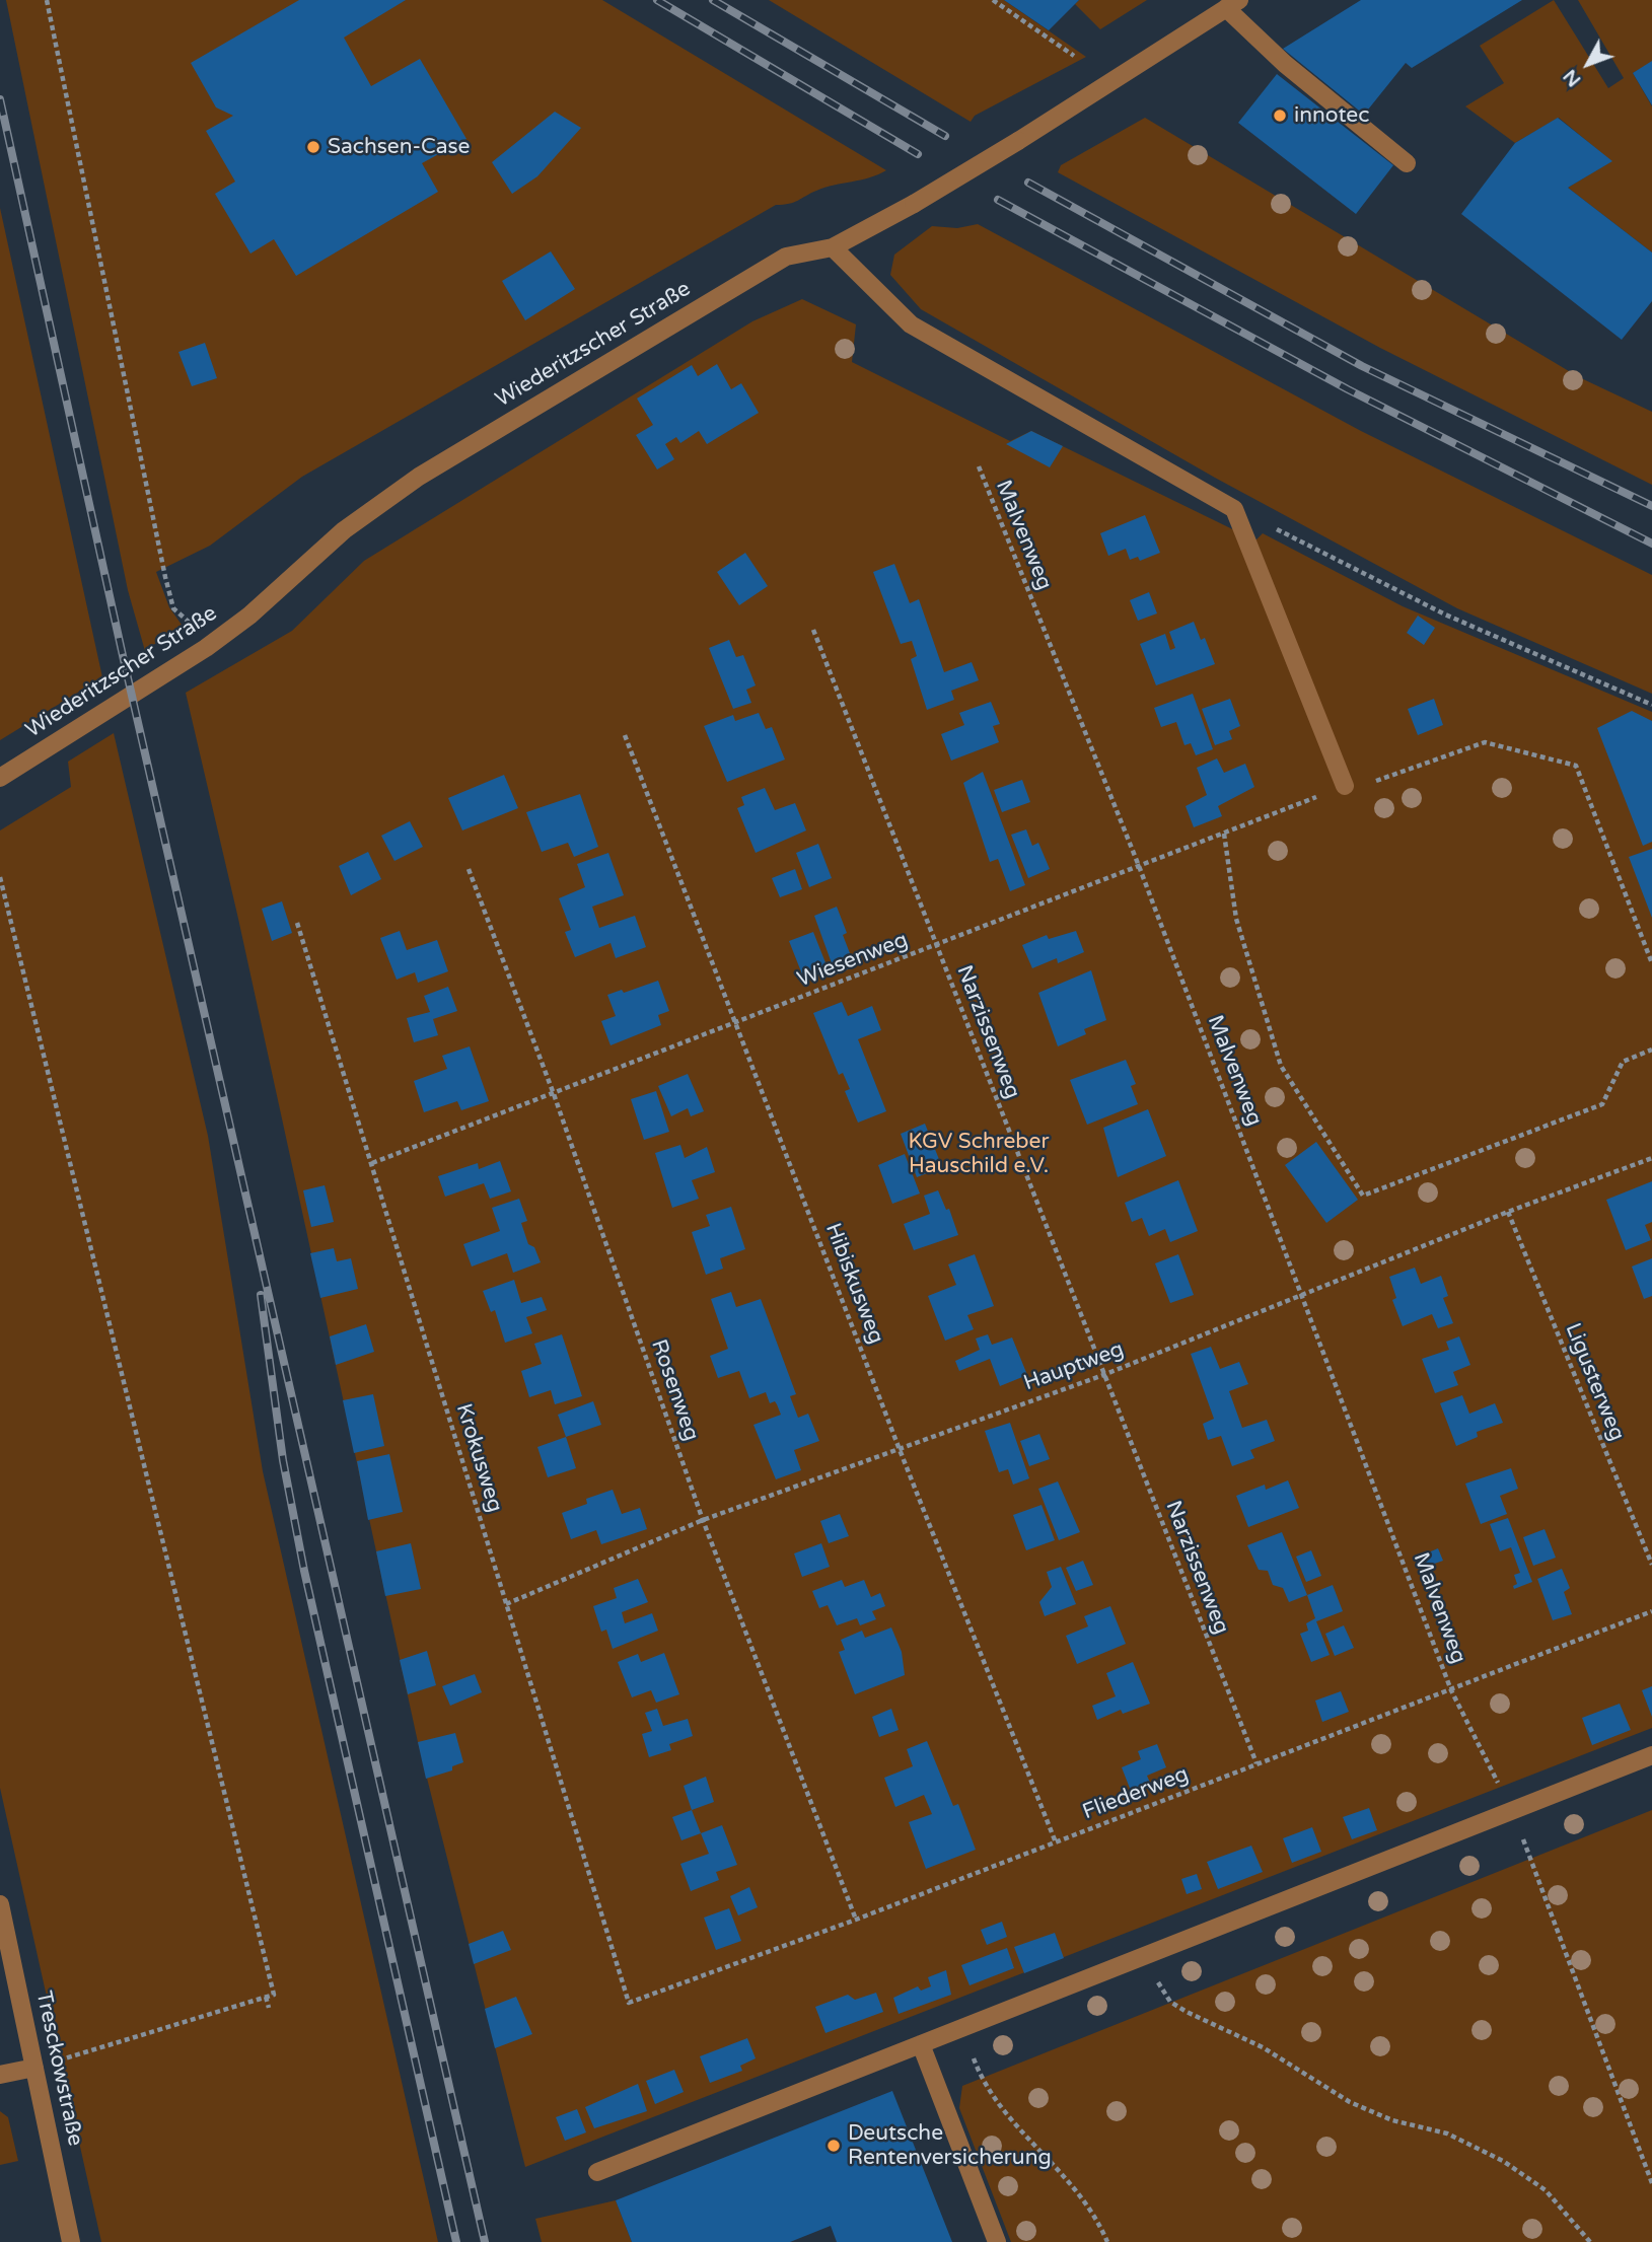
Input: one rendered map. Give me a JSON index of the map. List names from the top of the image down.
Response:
{
  "streets": {
    "street": ["Wiederitzscher Straße", "Tresckowstraße"],
    "path": [
      "Malvenweg",
      "Wiesenweg",
      "Narzissenweg",
      "Hibiskusweg",
      "Hauptweg",
      "Ligusterweg",
      "Rosenweg",
      "Krokusweg",
      "Fliederweg"
    ]
  },
  "crossings": [
    ["Malvenweg", "Wiesenweg"],
    ["Malvenweg", "Hauptweg"],
    ["Malvenweg", "Fliederweg"],
    ["Wiesenweg", "Narzissenweg"],
    ["Wiesenweg", "Hibiskusweg"],
    ["Wiesenweg", "Rosenweg"],
    ["Wiesenweg", "Krokusweg"],
    ["Narzissenweg", "Hauptweg"],
    ["Narzissenweg", "Fliederweg"],
    ["Hibiskusweg", "Hauptweg"],
    ["Hibiskusweg", "Fliederweg"],
    ["Hauptweg", "Ligusterweg"],
    ["Hauptweg", "Rosenweg"],
    ["Hauptweg", "Krokusweg"],
    ["Rosenweg", "Fliederweg"],
    ["Krokusweg", "Fliederweg"]
  ],
  "parks": ["KGV Schreber Hauschild e.V."],
  "places": ["innotec", "Sachsen-Case", "Deutsche Rentenversicherung"],
  "north": "bottom left"
}
